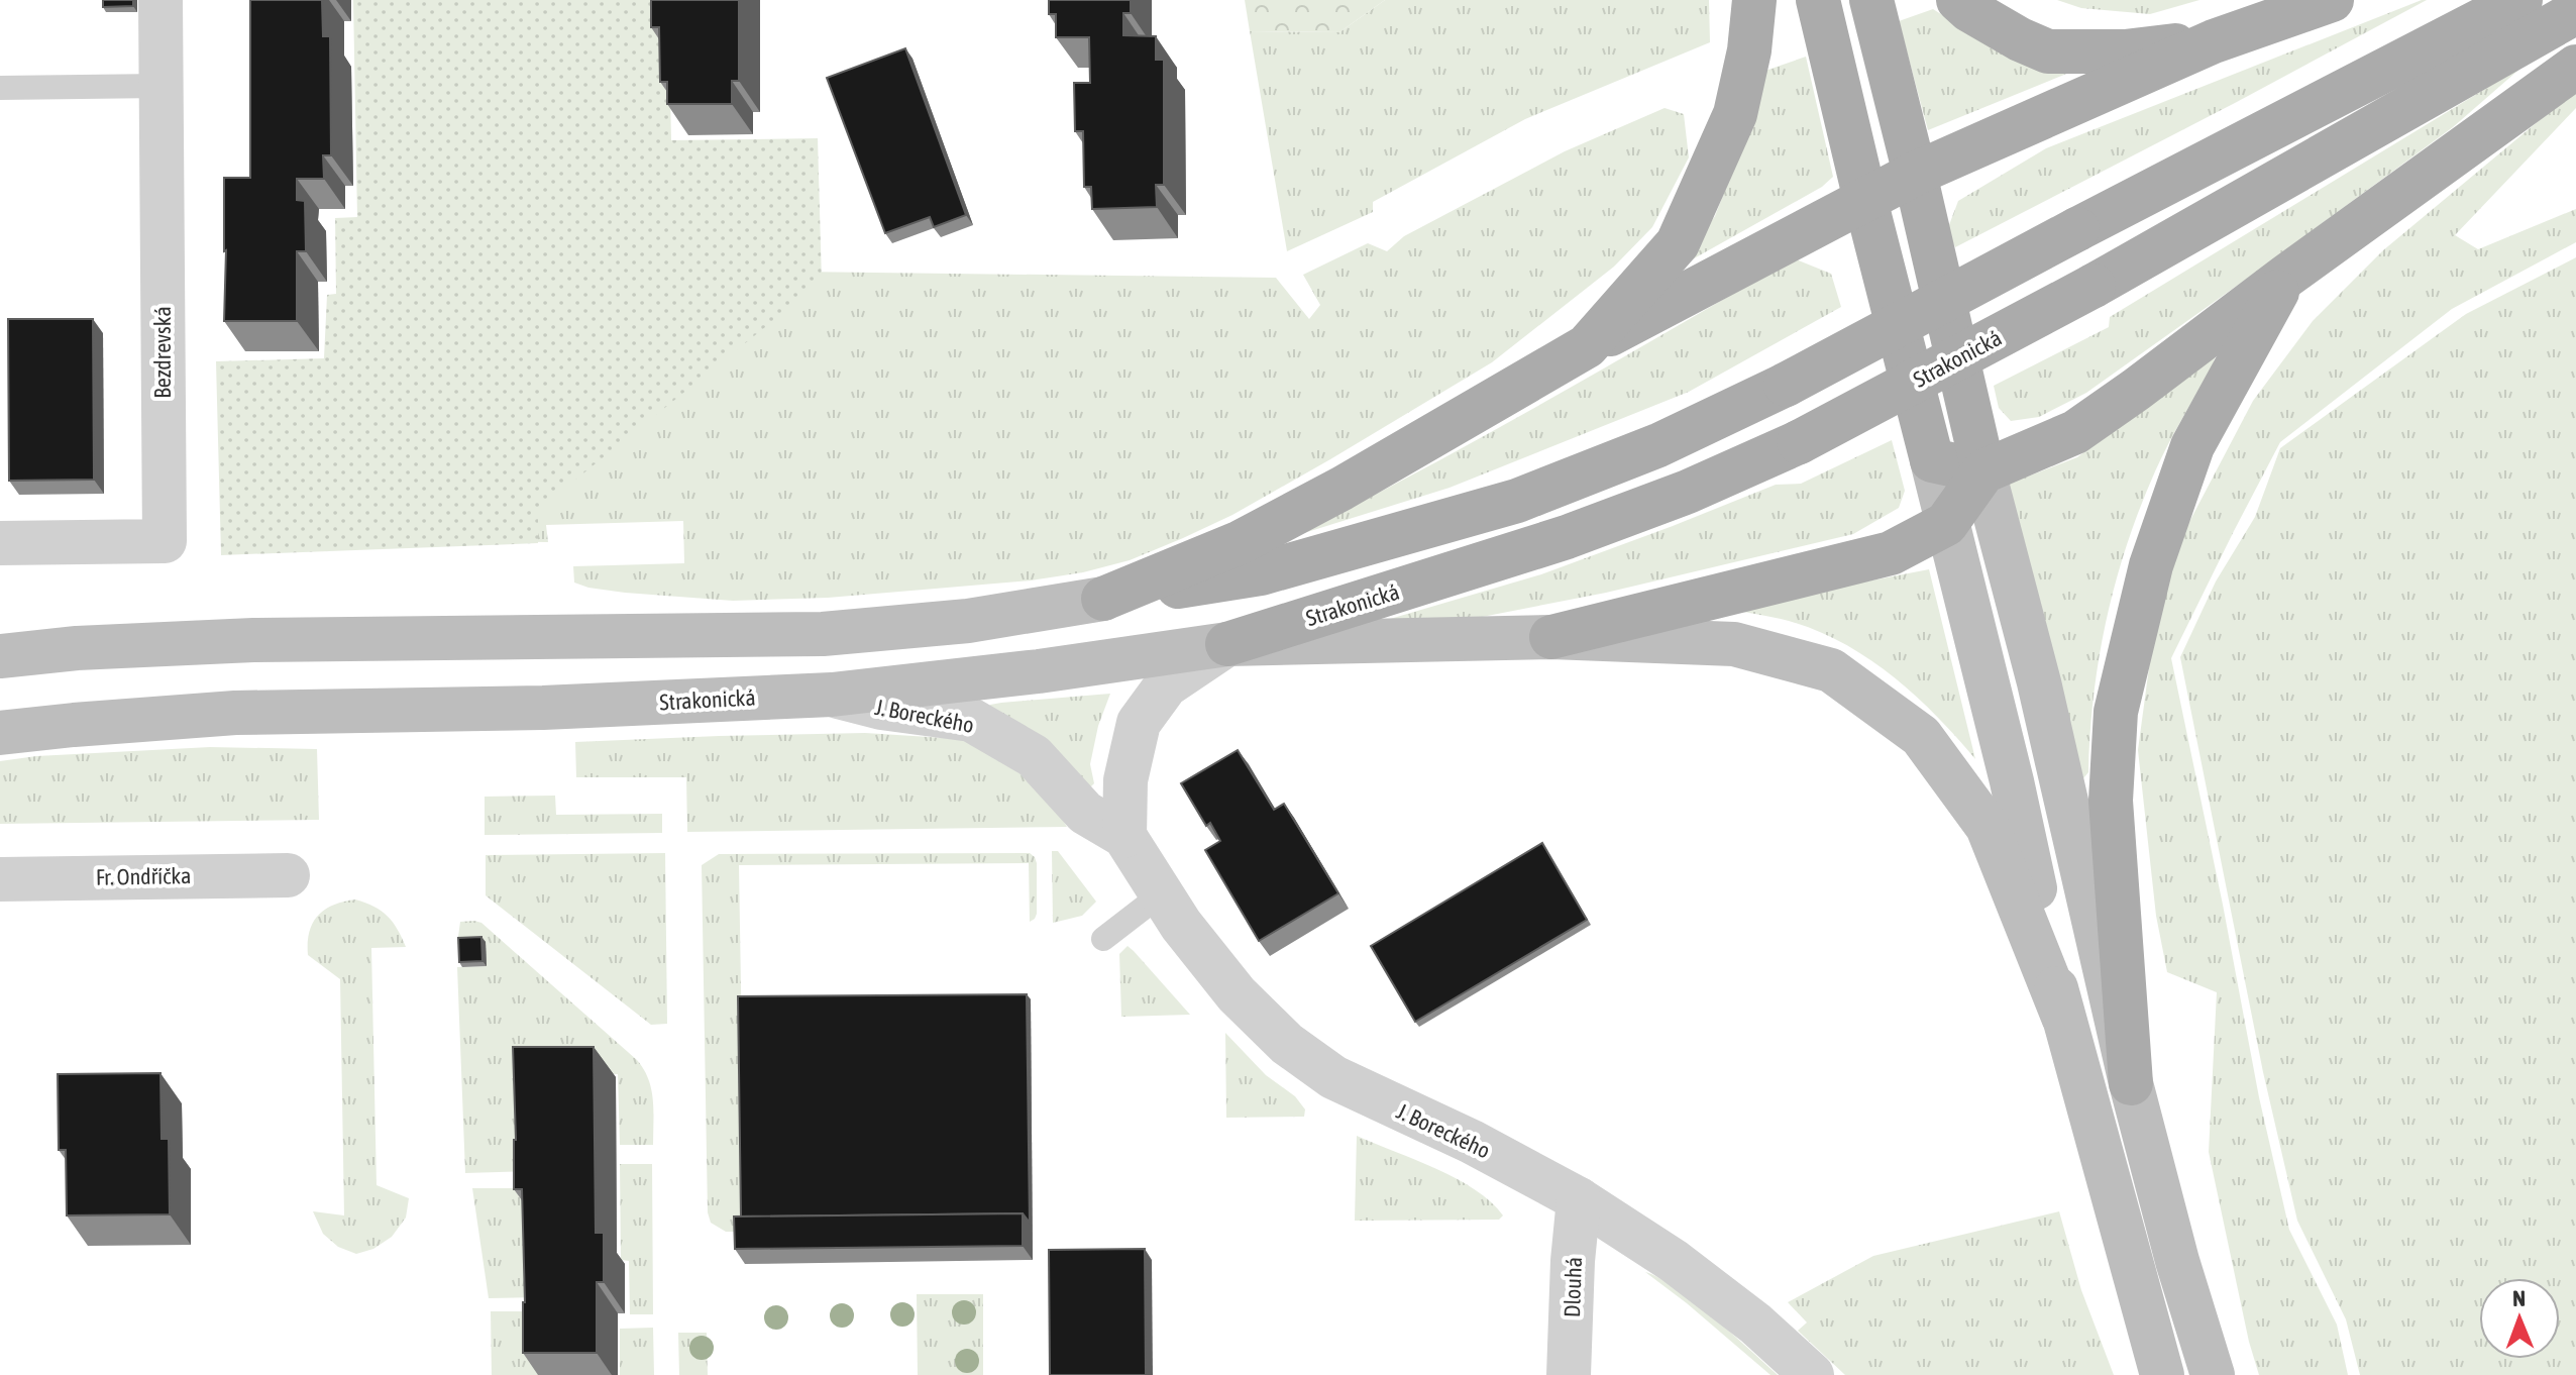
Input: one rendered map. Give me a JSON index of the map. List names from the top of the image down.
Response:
{
  "streets": {
    "main road": ["Strakonická"],
    "street": [
      "Bezdrevská",
      "J. Boreckého",
      "Fr. Ondříčka",
      "Dlouhá"
    ]
  },
  "crossings": [
    ["Strakonická", "J. Boreckého"],
    ["J. Boreckého", "Dlouhá"]
  ],
  "north": "top"
}
